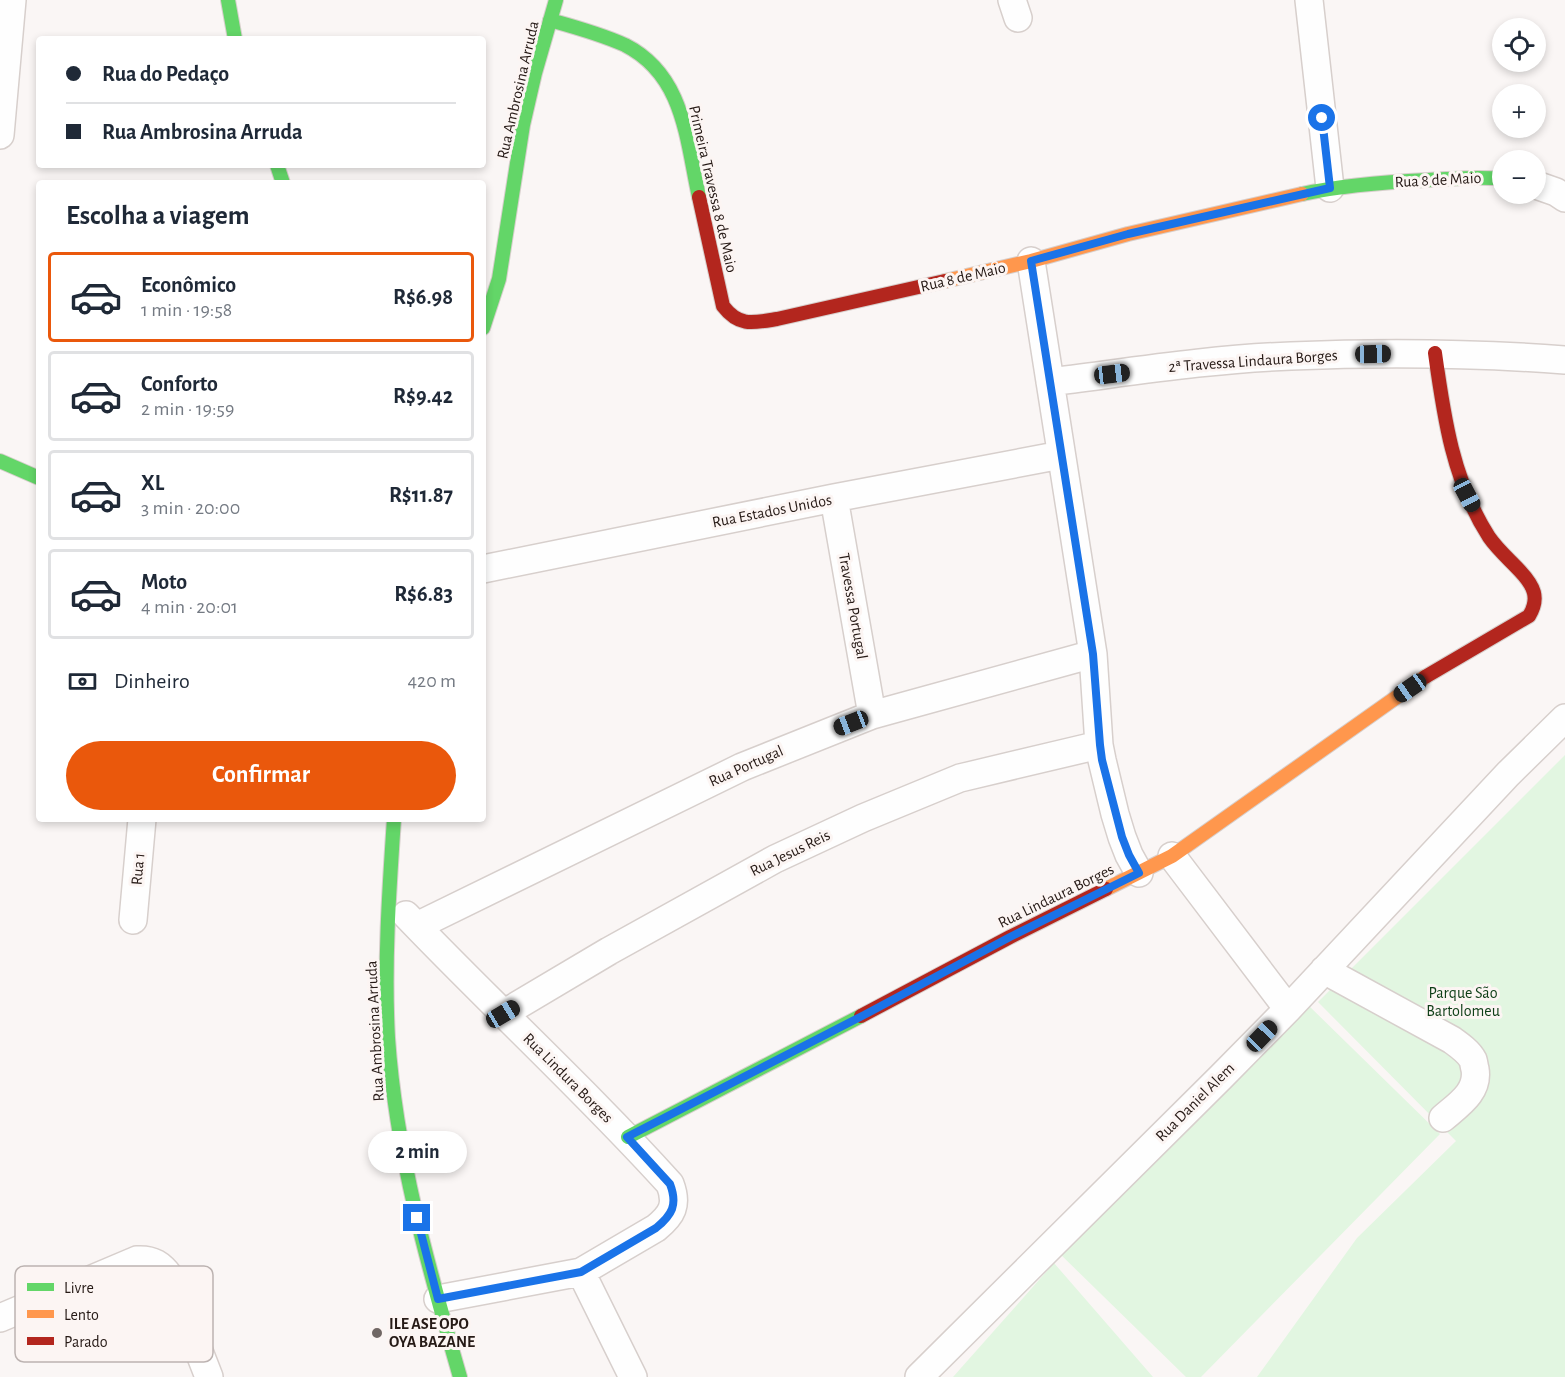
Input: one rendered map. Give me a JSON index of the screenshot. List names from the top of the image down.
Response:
{
  "streets": {
    "street": [
      "Rua Ambrosina Arruda",
      "Rua 8 de Maio",
      "Primeira Travessa 8 de Maio",
      "2ª Travessa Lindaura Borges",
      "Rua Estados Unidos",
      "Travessa Portugal",
      "Rua Portugal",
      "Rua Jesus Reis",
      "Rua 1",
      "Rua Lindaura Borges",
      "Rua Lindura Borges",
      "Rua Daniel Alem"
    ]
  },
  "crossings": [
    ["Rua Ambrosina Arruda", "Primeira Travessa 8 de Maio"],
    ["Rua Ambrosina Arruda", "Rua Lindura Borges"],
    ["Rua 8 de Maio", "Primeira Travessa 8 de Maio"],
    ["2ª Travessa Lindaura Borges", "Rua Lindaura Borges"],
    ["Rua Estados Unidos", "Travessa Portugal"],
    ["Travessa Portugal", "Rua Portugal"],
    ["Rua Portugal", "Rua Lindura Borges"],
    ["Rua Jesus Reis", "Rua Lindura Borges"],
    ["Rua Lindaura Borges", "Rua Lindura Borges"]
  ],
  "parks": ["Parque São Bartolomeu"],
  "places": ["ILE ASE OPO OYA BAZANE"],
  "legend": ["Livre", "Lento", "Parado"],
  "page": {
    "map_buttons": ["+", "−"],
    "banner": ["Rua do Pedaço", "Rua Ambrosina Arruda"],
    "heading": "Escolha a viagem",
    "list": [
      {
        "name": "Econômico",
        "note": "1 min · 19:58",
        "value": "R$6.98"
      },
      {
        "name": "Conforto",
        "note": "2 min · 19:59",
        "value": "R$9.42"
      },
      {
        "name": "XL",
        "note": "3 min · 20:00",
        "value": "R$11.87"
      },
      {
        "name": "Moto",
        "note": "4 min · 20:01",
        "value": "R$6.83"
      }
    ],
    "pay": ["Dinheiro", "420 m"],
    "buttons": "Confirmar",
    "bubble": "2 min"
  }
}
